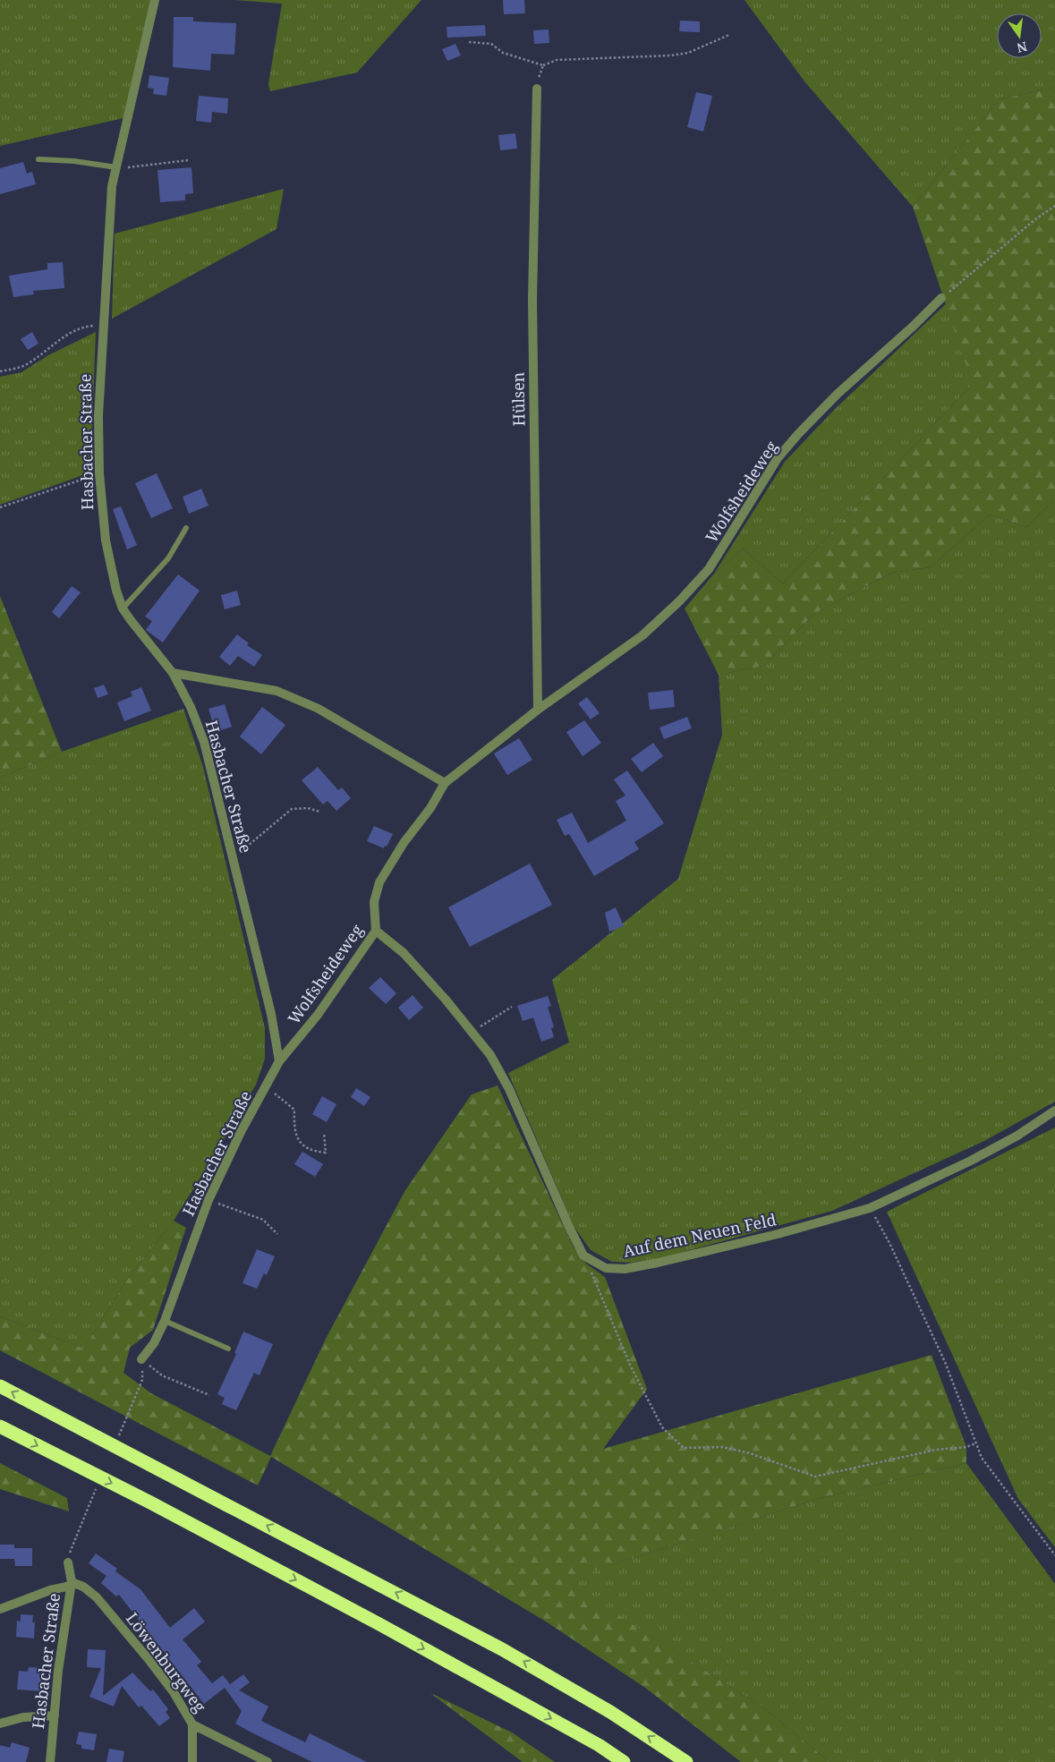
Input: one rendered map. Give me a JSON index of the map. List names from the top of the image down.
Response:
{
  "streets": {
    "street": [
      "Hülsen",
      "Hasbacher Straße",
      "Wolfsheideweg",
      "Auf dem Neuen Feld",
      "Löwenburgweg"
    ]
  },
  "crossings": [
    ["Hülsen", "Wolfsheideweg"],
    ["Hasbacher Straße", "Wolfsheideweg"],
    ["Hasbacher Straße", "Löwenburgweg"]
  ],
  "north": "bottom"
}
